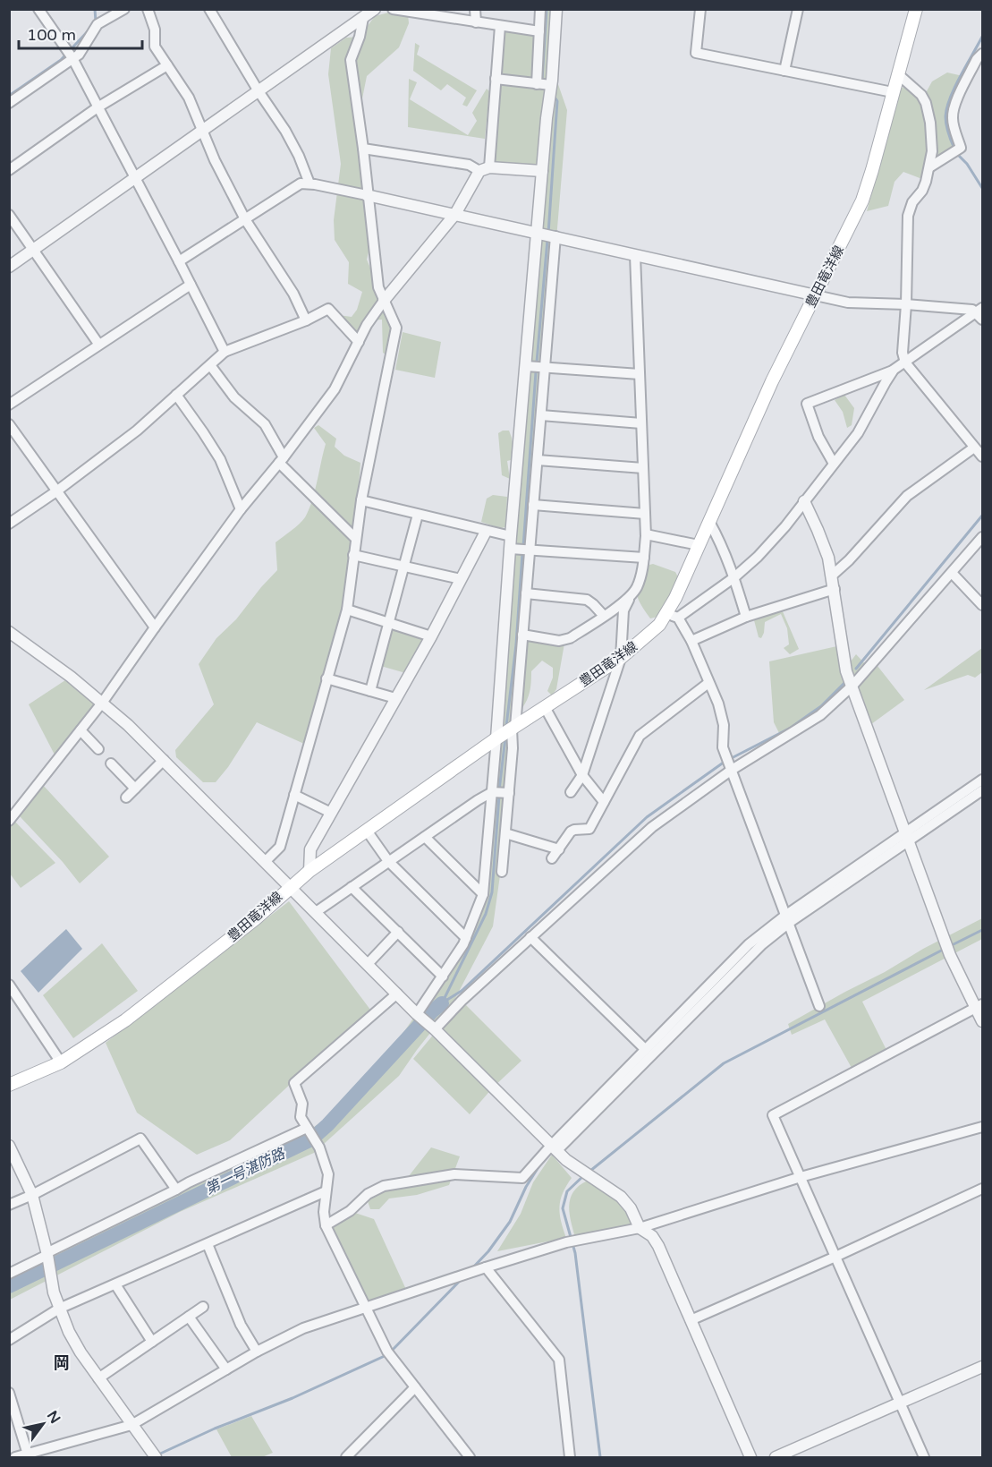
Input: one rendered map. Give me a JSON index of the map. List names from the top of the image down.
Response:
{
  "streets": {
    "main road": ["豊田竜洋線"]
  },
  "districts": ["岡"],
  "water": ["第一号湛防路"],
  "scale_bar": "100 m",
  "north": "top right"
}
